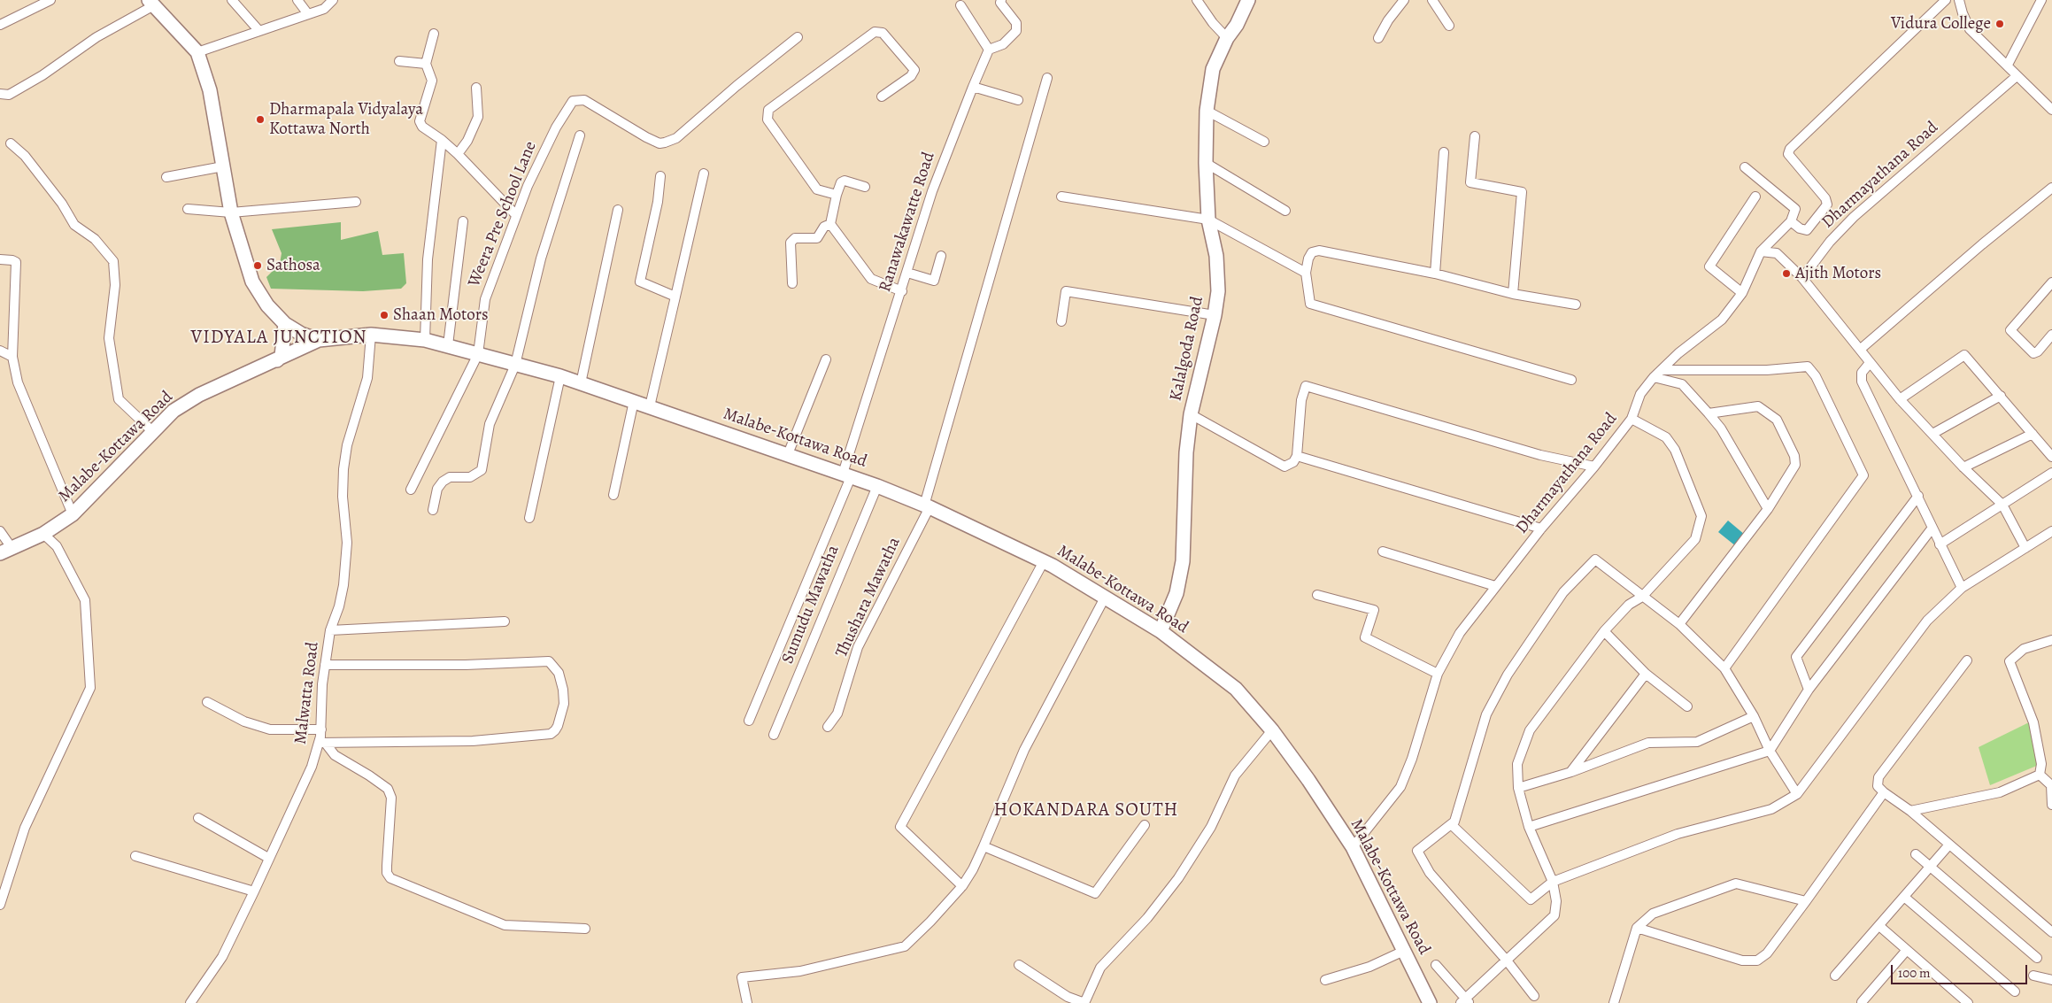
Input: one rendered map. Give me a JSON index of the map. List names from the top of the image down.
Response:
{
  "streets": {
    "main road": ["Kalalgoda Road", "Malabe-Kottawa Road"],
    "street": [
      "Dharmayathana Road",
      "Weera Pre School Lane",
      "Ranawakawatte Road",
      "Thushara Mawatha",
      "Sumudu Mawatha",
      "Malwatta Road"
    ]
  },
  "crossings": [
    ["Dharmayathana Road", "Malabe-Kottawa Road"],
    ["Weera Pre School Lane", "Malabe-Kottawa Road"],
    ["Ranawakawatte Road", "Malabe-Kottawa Road"],
    ["Kalalgoda Road", "Malabe-Kottawa Road"],
    ["Malabe-Kottawa Road", "Thushara Mawatha"],
    ["Malabe-Kottawa Road", "Sumudu Mawatha"],
    ["Malabe-Kottawa Road", "Malwatta Road"]
  ],
  "districts": ["VIDYALA JUNCTION", "HOKANDARA SOUTH"],
  "places": [
    "Vidura College",
    "Dharmapala Vidyalaya Kottawa North",
    "Sathosa",
    "Ajith Motors",
    "Shaan Motors"
  ],
  "scale_bar": "100 m"
}
